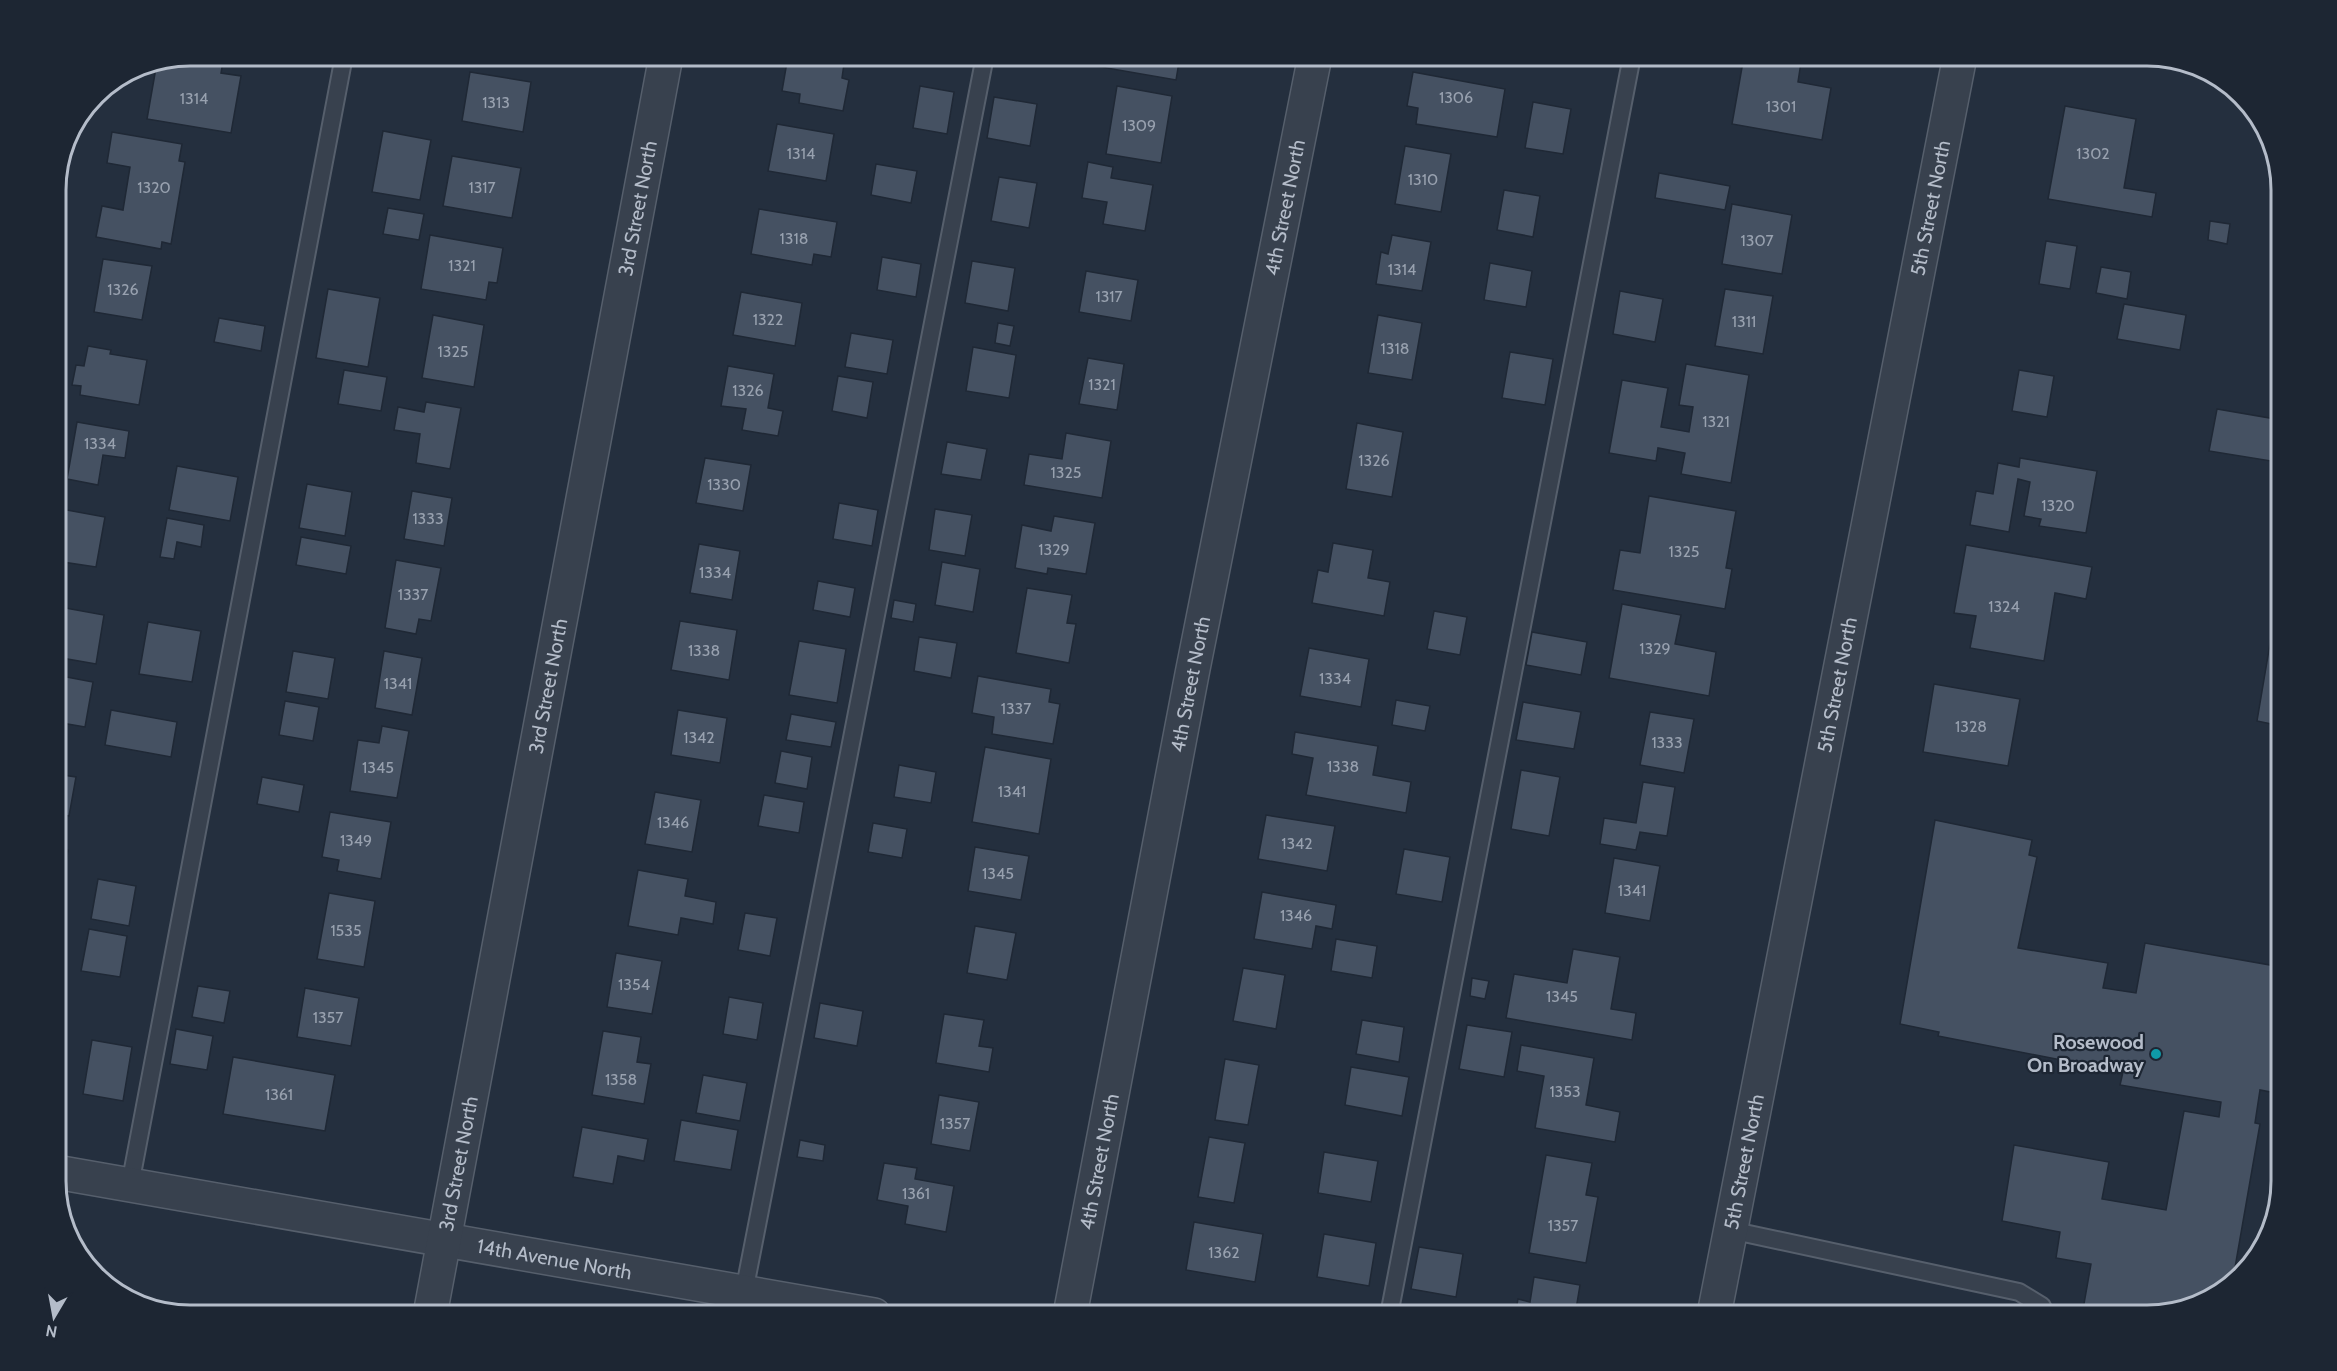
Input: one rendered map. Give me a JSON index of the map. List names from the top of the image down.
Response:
{
  "streets": {
    "street": [
      "3rd Street North",
      "4th Street North",
      "5th Street North",
      "14th Avenue North"
    ]
  },
  "crossings": [
    ["3rd Street North", "14th Avenue North"]
  ],
  "places": ["Rosewood On Broadway"],
  "house_numbers": [
    "1306",
    "1314",
    "1313",
    "1301",
    "1309",
    "1314",
    "1302",
    "1310",
    "1320",
    "1317",
    "1318",
    "1307",
    "1321",
    "1314",
    "1326",
    "1317",
    "1322",
    "1311",
    "1318",
    "1325",
    "1321",
    "1326",
    "1321",
    "1334",
    "1326",
    "1325",
    "1330",
    "1320",
    "1333",
    "1329",
    "1325",
    "1334",
    "1337",
    "1324",
    "1329",
    "1338",
    "1334",
    "1341",
    "1337",
    "1328",
    "1342",
    "1333",
    "1338",
    "1345",
    "1341",
    "1346",
    "1349",
    "1342",
    "1345",
    "1341",
    "1346",
    "1535",
    "1354",
    "1345",
    "1357",
    "1358",
    "1353",
    "1361",
    "1357",
    "1361",
    "1357",
    "1362"
  ],
  "north": "bottom"
}
